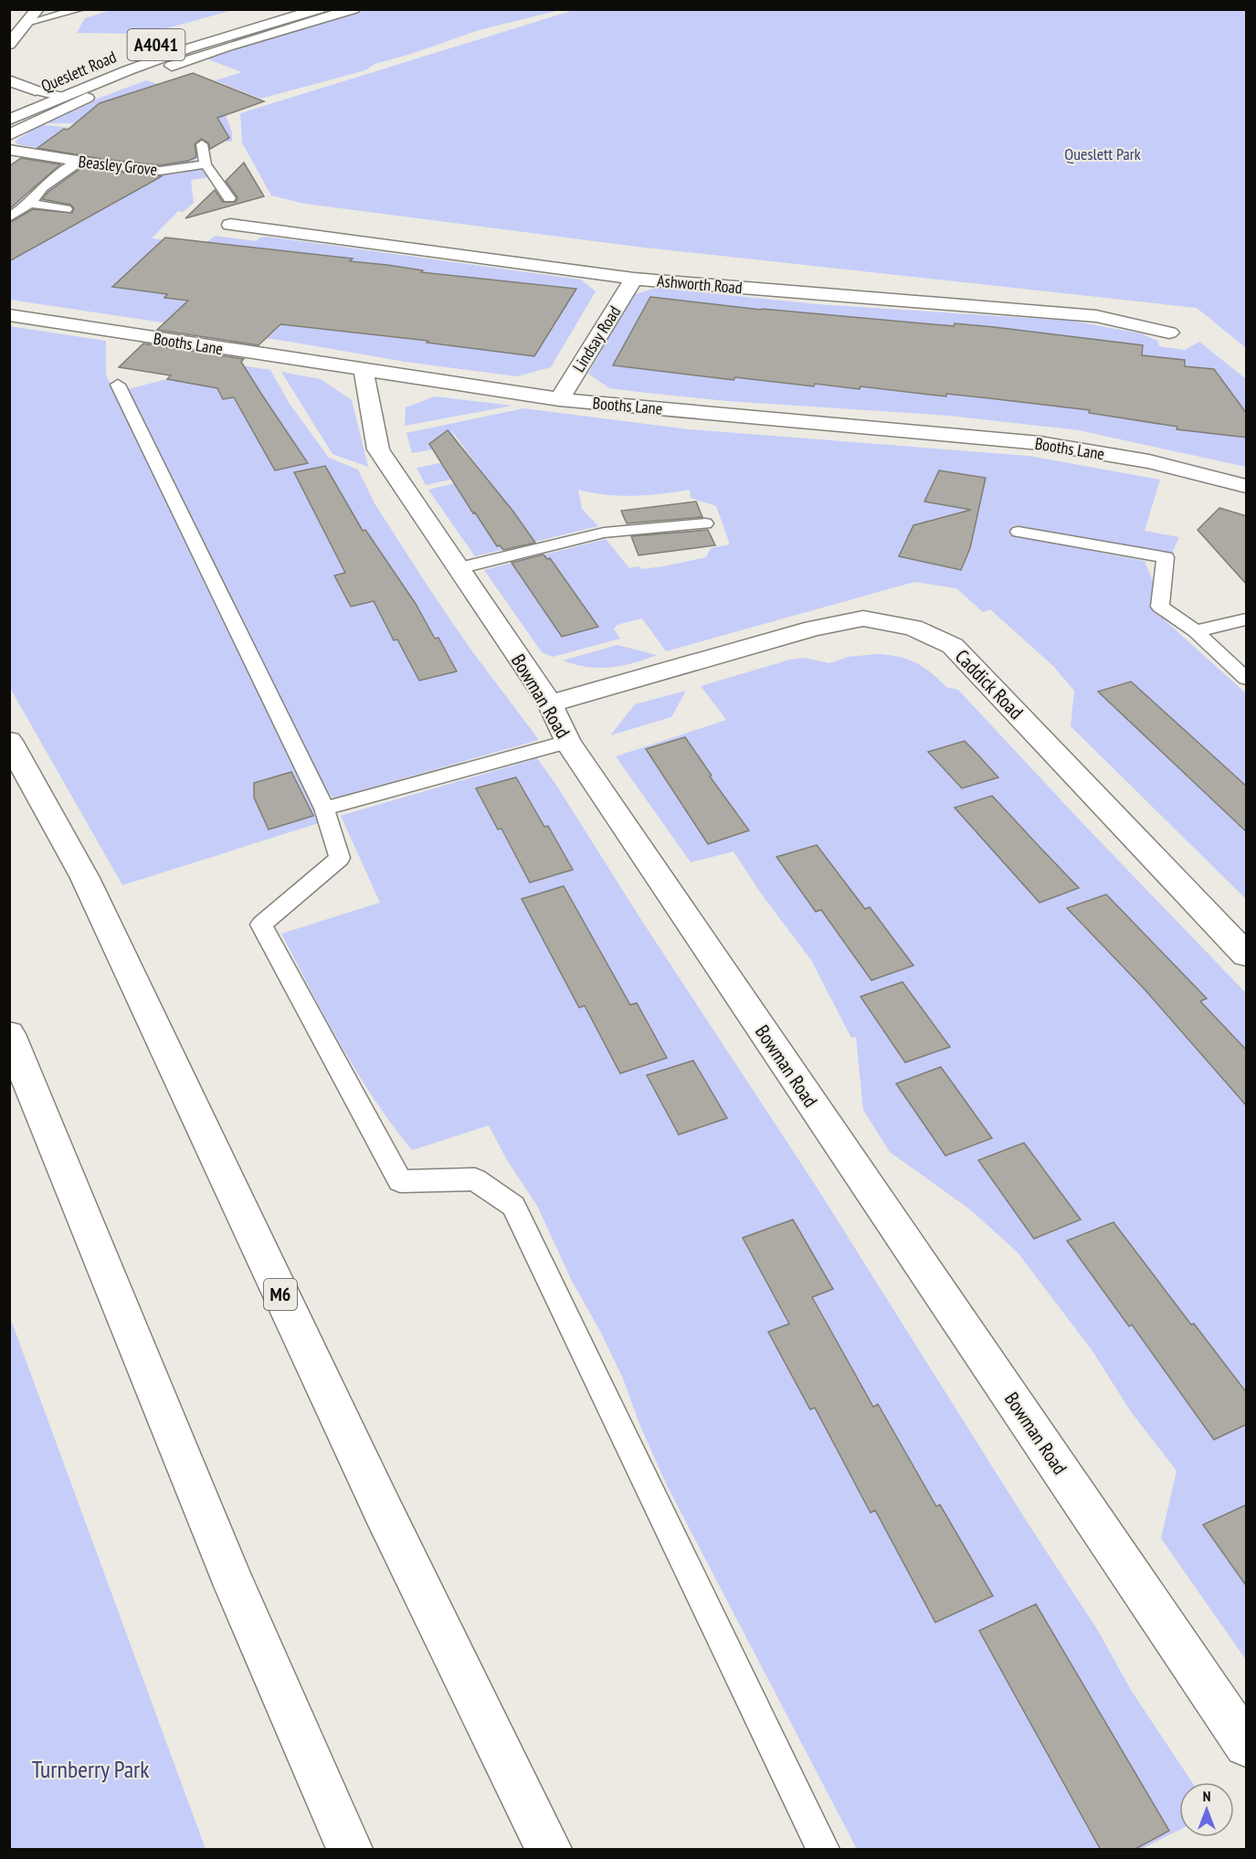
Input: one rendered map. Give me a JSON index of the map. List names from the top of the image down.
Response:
{
  "streets": {
    "main road": [
      "A4041",
      "Queslett Road",
      "Beasley Grove",
      "Ashworth Road",
      "Lindsay Road",
      "Booths Lane",
      "Caddick Road",
      "Bowman Road",
      "M6"
    ]
  },
  "crossings": [
    ["Ashworth Road", "Lindsay Road"],
    ["Lindsay Road", "Booths Lane"],
    ["Booths Lane", "Bowman Road"],
    ["Caddick Road", "Bowman Road"]
  ],
  "parks": ["Queslett Park", "Turnberry Park"],
  "north": "top"
}
